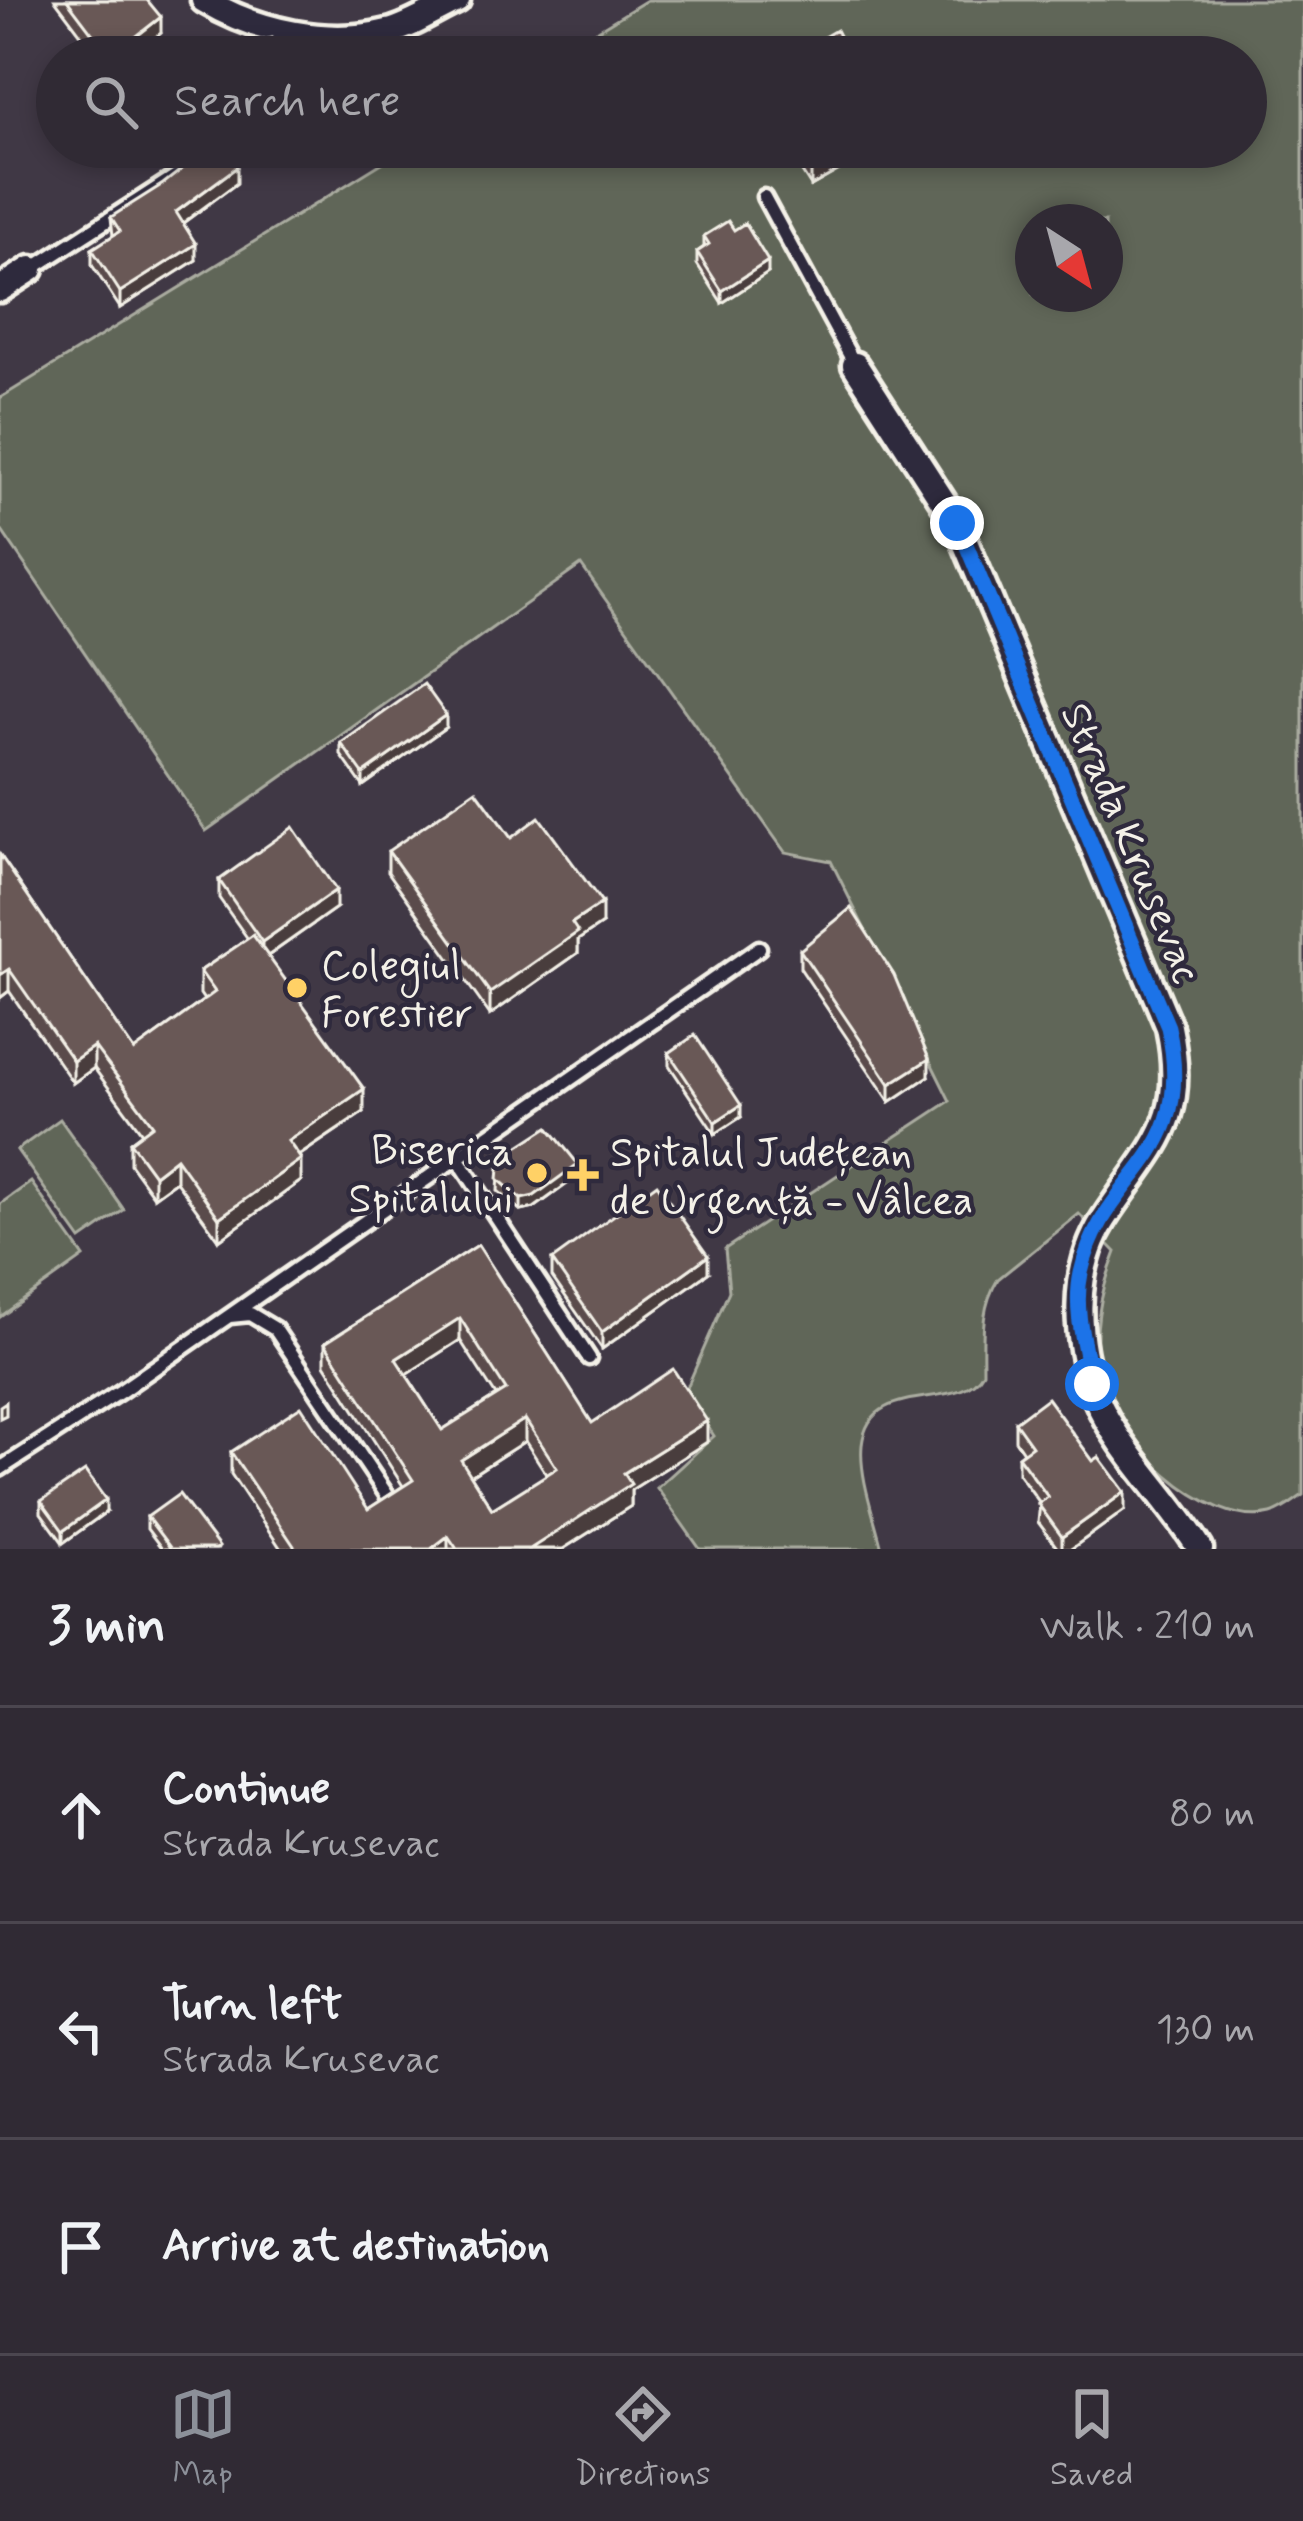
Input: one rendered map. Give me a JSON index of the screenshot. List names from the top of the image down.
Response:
{
  "streets": {
    "street": ["Strada Krusevac"]
  },
  "places": {
    "other": ["Colegiul Forestier", "Biserica Spitalului"],
    "health": ["Spitalul Județean de Urgență - Vâlcea"]
  },
  "north": "bottom right",
  "page": {
    "search": "Search here",
    "heading": ["3 min", "Walk · 210 m"],
    "list": [
      ["Continue", "Strada Krusevac", "80 m"],
      ["Turn left", "Strada Krusevac", "130 m"],
      "Arrive at destination"
    ],
    "nav": ["Map", "Directions", "Saved"]
  }
}
